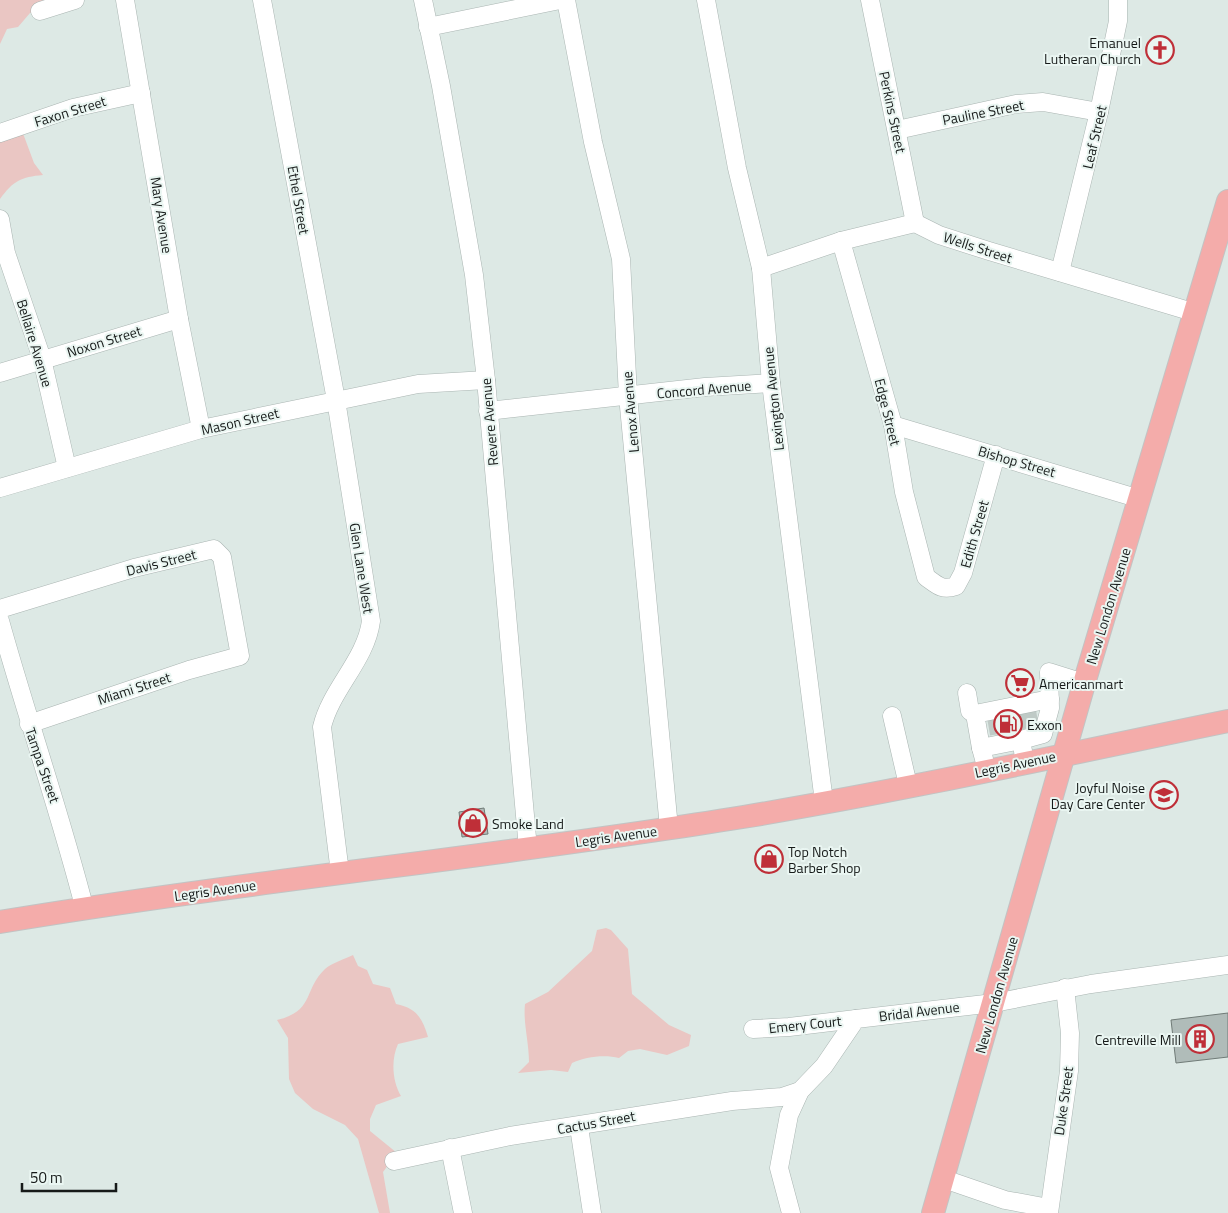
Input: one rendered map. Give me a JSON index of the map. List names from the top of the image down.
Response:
{
  "streets": {
    "main road": ["New London Avenue", "Legris Avenue"],
    "street": [
      "Faxon Street",
      "Perkins Street",
      "Pauline Street",
      "Leaf Street",
      "Ethel Street",
      "Mary Avenue",
      "Wells Street",
      "Noxon Street",
      "Bellaire Avenue",
      "Concord Avenue",
      "Lexington Avenue",
      "Lenox Avenue",
      "Edge Street",
      "Mason Street",
      "Revere Avenue",
      "Bishop Street",
      "Edith Street",
      "Davis Street",
      "Glen Lane West",
      "Miami Street",
      "Tampa Street",
      "Bridal Avenue",
      "Emery Court",
      "Duke Street",
      "Cactus Street"
    ]
  },
  "crossings": [
    ["Faxon Street", "Mary Avenue"],
    ["Perkins Street", "Pauline Street"],
    ["Perkins Street", "Wells Street"],
    ["Pauline Street", "Leaf Street"],
    ["Leaf Street", "Wells Street"],
    ["Ethel Street", "Mason Street"],
    ["Ethel Street", "Glen Lane West"],
    ["Mary Avenue", "Noxon Street"],
    ["Mary Avenue", "Mason Street"],
    ["Wells Street", "New London Avenue"],
    ["Noxon Street", "Bellaire Avenue"],
    ["Bellaire Avenue", "Mason Street"],
    ["Concord Avenue", "Lexington Avenue"],
    ["Concord Avenue", "Lenox Avenue"],
    ["Concord Avenue", "Revere Avenue"],
    ["Lexington Avenue", "Legris Avenue"],
    ["Lenox Avenue", "Legris Avenue"],
    ["Edge Street", "Bishop Street"],
    ["Edge Street", "Edith Street"],
    ["Mason Street", "Revere Avenue"],
    ["Mason Street", "Glen Lane West"],
    ["Revere Avenue", "Legris Avenue"],
    ["Bishop Street", "Edith Street"],
    ["Bishop Street", "New London Avenue"],
    ["Davis Street", "Miami Street"],
    ["Glen Lane West", "Legris Avenue"],
    ["New London Avenue", "Legris Avenue"],
    ["New London Avenue", "Bridal Avenue"],
    ["Miami Street", "Tampa Street"],
    ["Legris Avenue", "Tampa Street"],
    ["Bridal Avenue", "Emery Court"],
    ["Bridal Avenue", "Duke Street"]
  ],
  "places": {
    "church": ["Emanuel Lutheran Church"],
    "supermarket": ["Americanmart"],
    "fuel station": ["Exxon"],
    "school or university": ["Joyful Noise Day Care Center"],
    "shop": ["Smoke Land", "Top Notch Barber Shop"],
    "building": ["Centreville Mill"]
  },
  "scale_bar": "50 m"
}
